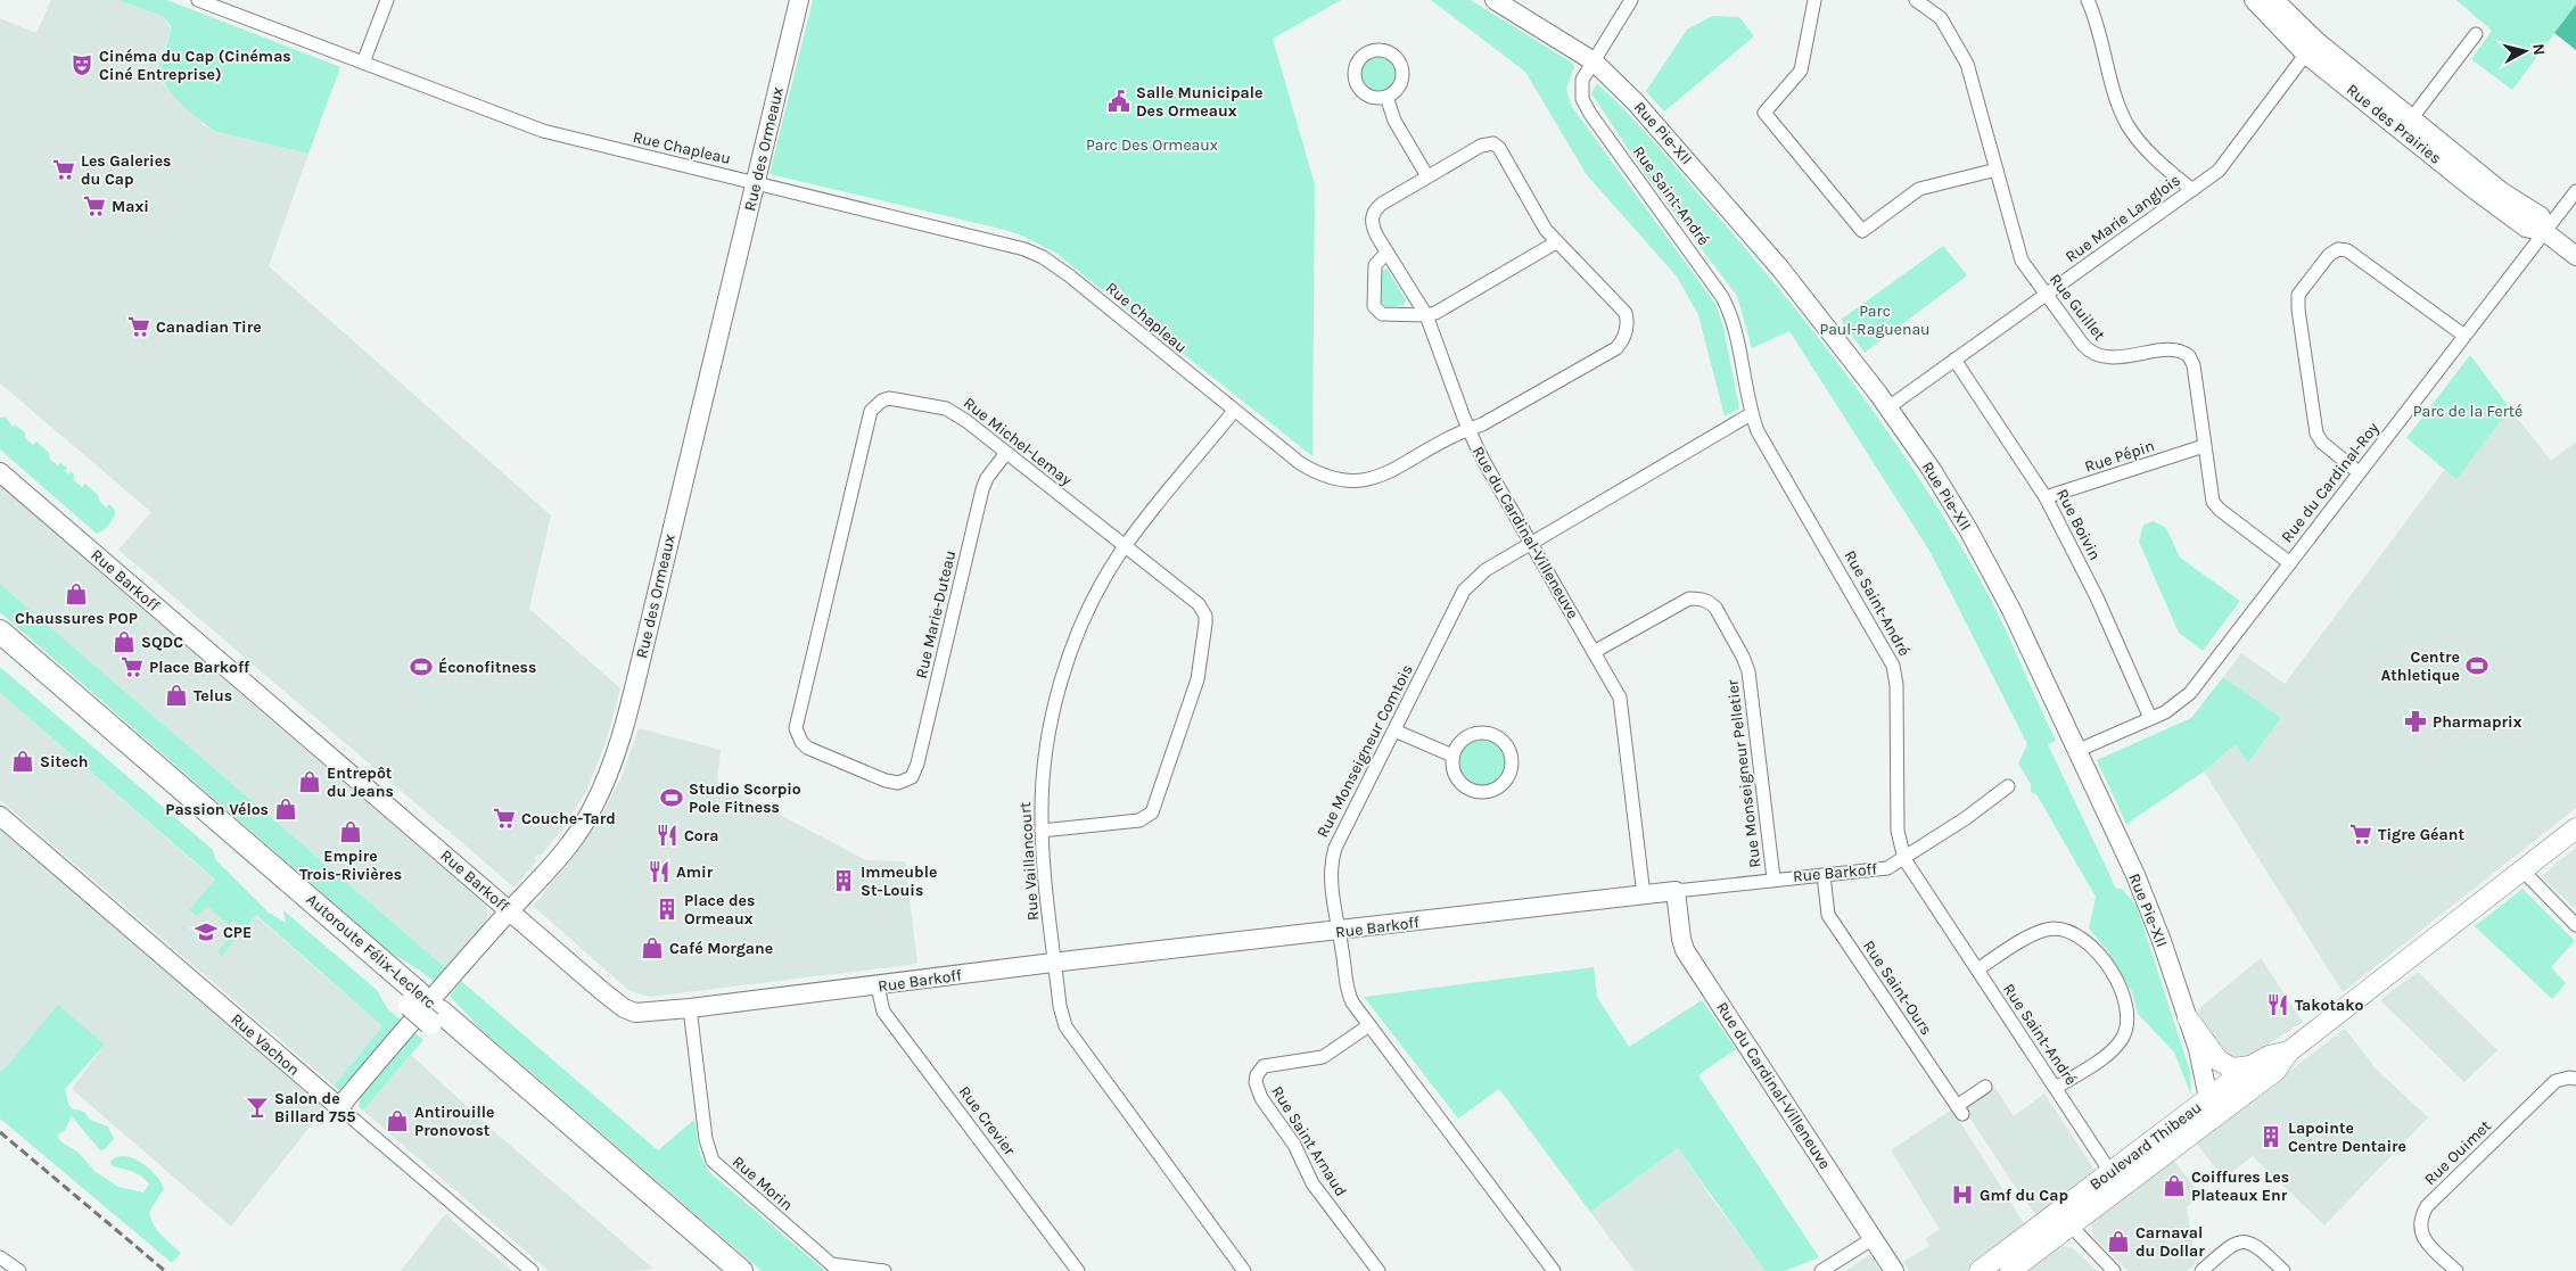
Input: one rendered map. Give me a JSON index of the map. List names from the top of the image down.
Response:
{
  "streets": {
    "highway": ["Autoroute Félix-Leclerc"],
    "main road": ["Boulevard Thibeau"],
    "street": [
      "Rue des Prairies",
      "Rue Pie-XII",
      "Rue Chapleau",
      "Rue des Ormeaux",
      "Rue Saint-André",
      "Rue Marie Langlois",
      "Rue Guillet",
      "Rue Michel-Lemay",
      "Rue Pépin",
      "Rue du Cardinal-Roy",
      "Rue Boivin",
      "Rue du Cardinal-Villeneuve",
      "Rue Barkoff",
      "Rue Marie-Duteau",
      "Rue Monseigneur Comtois",
      "Rue Monseigneur Pelletier",
      "Rue Vaillancourt",
      "Rue Saint-Ours",
      "Rue Vachon",
      "Rue Crevier",
      "Rue Saint Arnaud",
      "Rue Ouimet",
      "Rue Morin"
    ]
  },
  "crossings": [
    ["Rue des Prairies", "Rue Marie Langlois"],
    ["Rue des Prairies", "Rue du Cardinal-Roy"],
    ["Rue Pie-XII", "Rue Saint-André"],
    ["Rue Pie-XII", "Rue Marie Langlois"],
    ["Rue Pie-XII", "Rue du Cardinal-Roy"],
    ["Rue Pie-XII", "Boulevard Thibeau"],
    ["Rue Chapleau", "Rue des Ormeaux"],
    ["Rue Chapleau", "Rue du Cardinal-Villeneuve"],
    ["Rue Chapleau", "Rue Vaillancourt"],
    ["Rue des Ormeaux", "Rue Barkoff"],
    ["Rue des Ormeaux", "Rue Vachon"],
    ["Rue Saint-André", "Rue Barkoff"],
    ["Rue Saint-André", "Rue Monseigneur Comtois"],
    ["Rue Saint-André", "Boulevard Thibeau"],
    ["Rue Marie Langlois", "Rue Guillet"],
    ["Rue Marie Langlois", "Rue Boivin"],
    ["Rue Guillet", "Rue Pépin"],
    ["Rue Guillet", "Rue du Cardinal-Roy"],
    ["Rue Michel-Lemay", "Rue Marie-Duteau"],
    ["Rue Michel-Lemay", "Rue Vaillancourt"],
    ["Rue Pépin", "Rue Boivin"],
    ["Rue du Cardinal-Roy", "Rue Boivin"],
    ["Rue du Cardinal-Villeneuve", "Rue Barkoff"],
    ["Rue du Cardinal-Villeneuve", "Rue Monseigneur Comtois"],
    ["Rue du Cardinal-Villeneuve", "Rue Monseigneur Pelletier"],
    ["Rue Barkoff", "Rue Monseigneur Comtois"],
    ["Rue Barkoff", "Rue Monseigneur Pelletier"],
    ["Rue Barkoff", "Rue Vaillancourt"],
    ["Rue Barkoff", "Rue Saint-Ours"],
    ["Rue Barkoff", "Rue Crevier"],
    ["Rue Barkoff", "Rue Morin"],
    ["Rue Monseigneur Comtois", "Rue Saint Arnaud"]
  ],
  "parks": ["Parc Des Ormeaux", "Parc Paul-Raguenau", "Parc de la Ferté"],
  "places": {
    "theatre": ["Cinéma du Cap (Cinémas Ciné Entreprise)"],
    "public building": ["Salle Municipale Des Ormeaux"],
    "supermarket": [
      "Les Galeries du Cap",
      "Maxi",
      "Canadian Tire",
      "Place Barkoff",
      "Couche-Tard",
      "Tigre Géant"
    ],
    "shop": [
      "Chaussures POP",
      "SQDC",
      "Telus",
      "Sitech",
      "Entrepôt du Jeans",
      "Passion Vélos",
      "Empire Trois-Rivières",
      "Café Morgane",
      "Antirouille Pronovost",
      "Coiffures Les Plateaux Enr",
      "Carnaval du Dollar"
    ],
    "sports": ["Centre Athletique", "Éconofitness", "Studio Scorpio Pole Fitness"],
    "pharmacy": ["Pharmaprix"],
    "restaurant": ["Cora", "Amir", "Takotako"],
    "building": ["Immeuble St-Louis", "Place des Ormeaux", "Lapointe Centre Dentaire"],
    "school or university": ["CPE"],
    "bar": ["Salon de Billard 755"],
    "hospital": ["Gmf du Cap"]
  },
  "north": "right"
}
